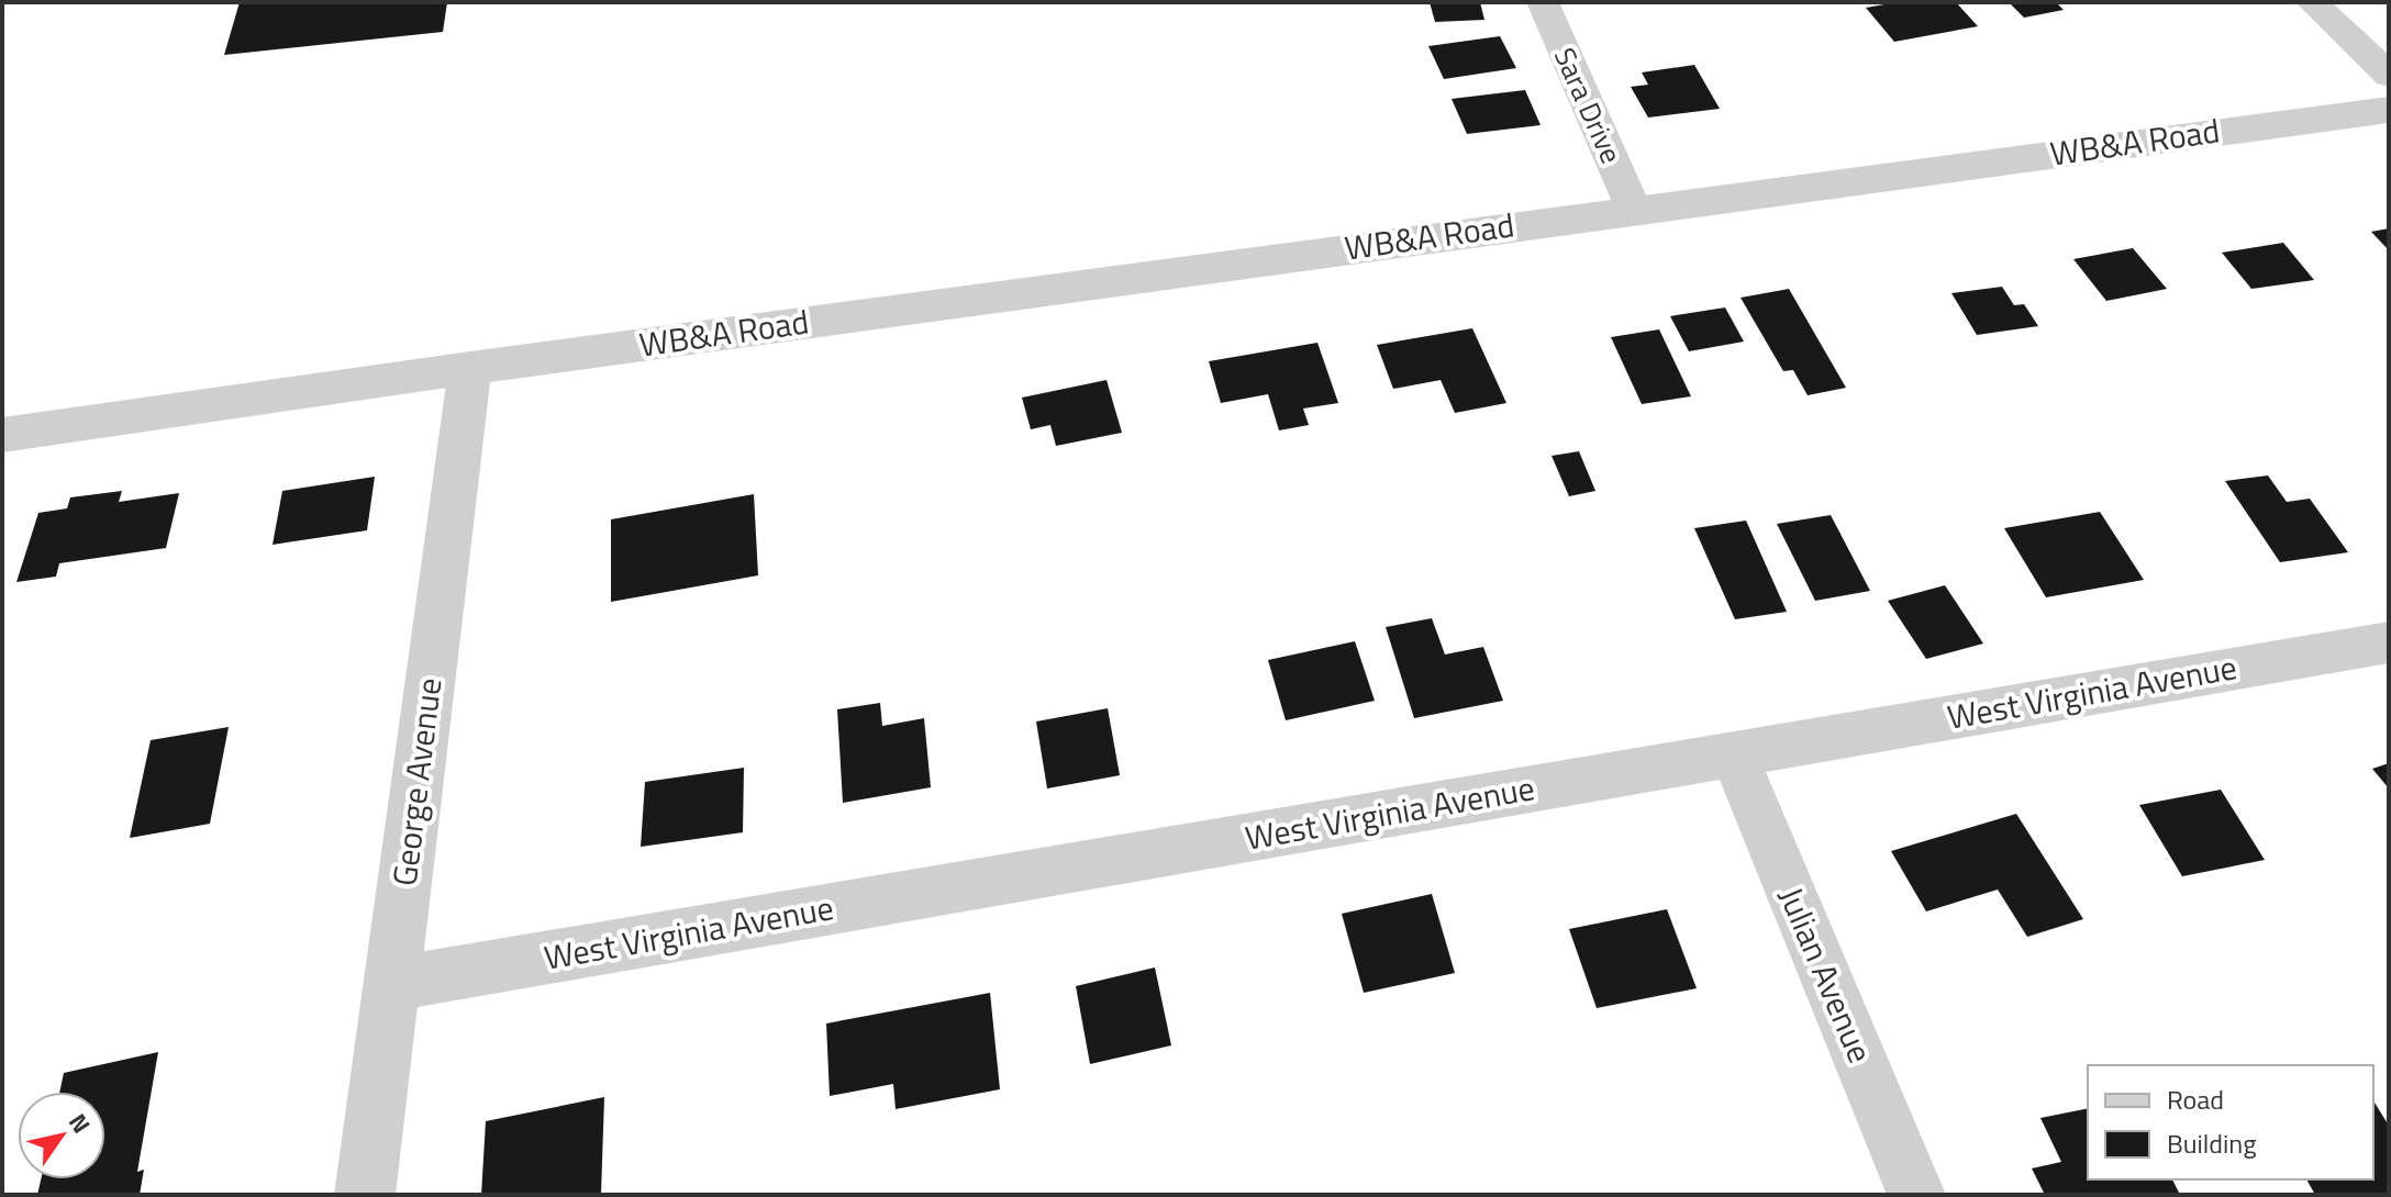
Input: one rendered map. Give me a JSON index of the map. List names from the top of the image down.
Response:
{
  "streets": {
    "street": [
      "Sara Drive",
      "WB&A Road",
      "West Virginia Avenue",
      "George Avenue",
      "Julian Avenue"
    ]
  },
  "crossings": [
    ["Sara Drive", "WB&A Road"],
    ["WB&A Road", "George Avenue"],
    ["West Virginia Avenue", "George Avenue"],
    ["West Virginia Avenue", "Julian Avenue"]
  ],
  "legend": ["Road", "Building"],
  "north": "top right"
}
